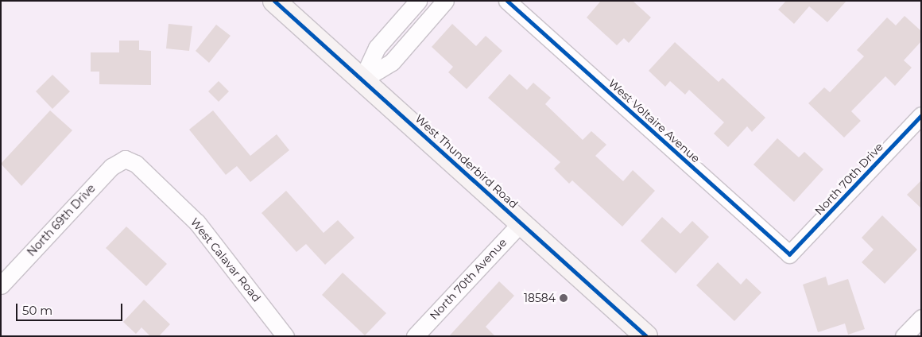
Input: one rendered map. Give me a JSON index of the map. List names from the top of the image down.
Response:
{
  "streets": {
    "main road": ["West Thunderbird Road"],
    "street": [
      "West Voltaire Avenue",
      "North 70th Drive",
      "North 69th Drive",
      "West Calavar Road",
      "North 70th Avenue"
    ]
  },
  "crossings": [
    ["West Voltaire Avenue", "North 70th Drive"],
    ["West Thunderbird Road", "North 70th Avenue"],
    ["North 69th Drive", "West Calavar Road"]
  ],
  "places": ["18584"],
  "scale_bar": "50 m"
}
